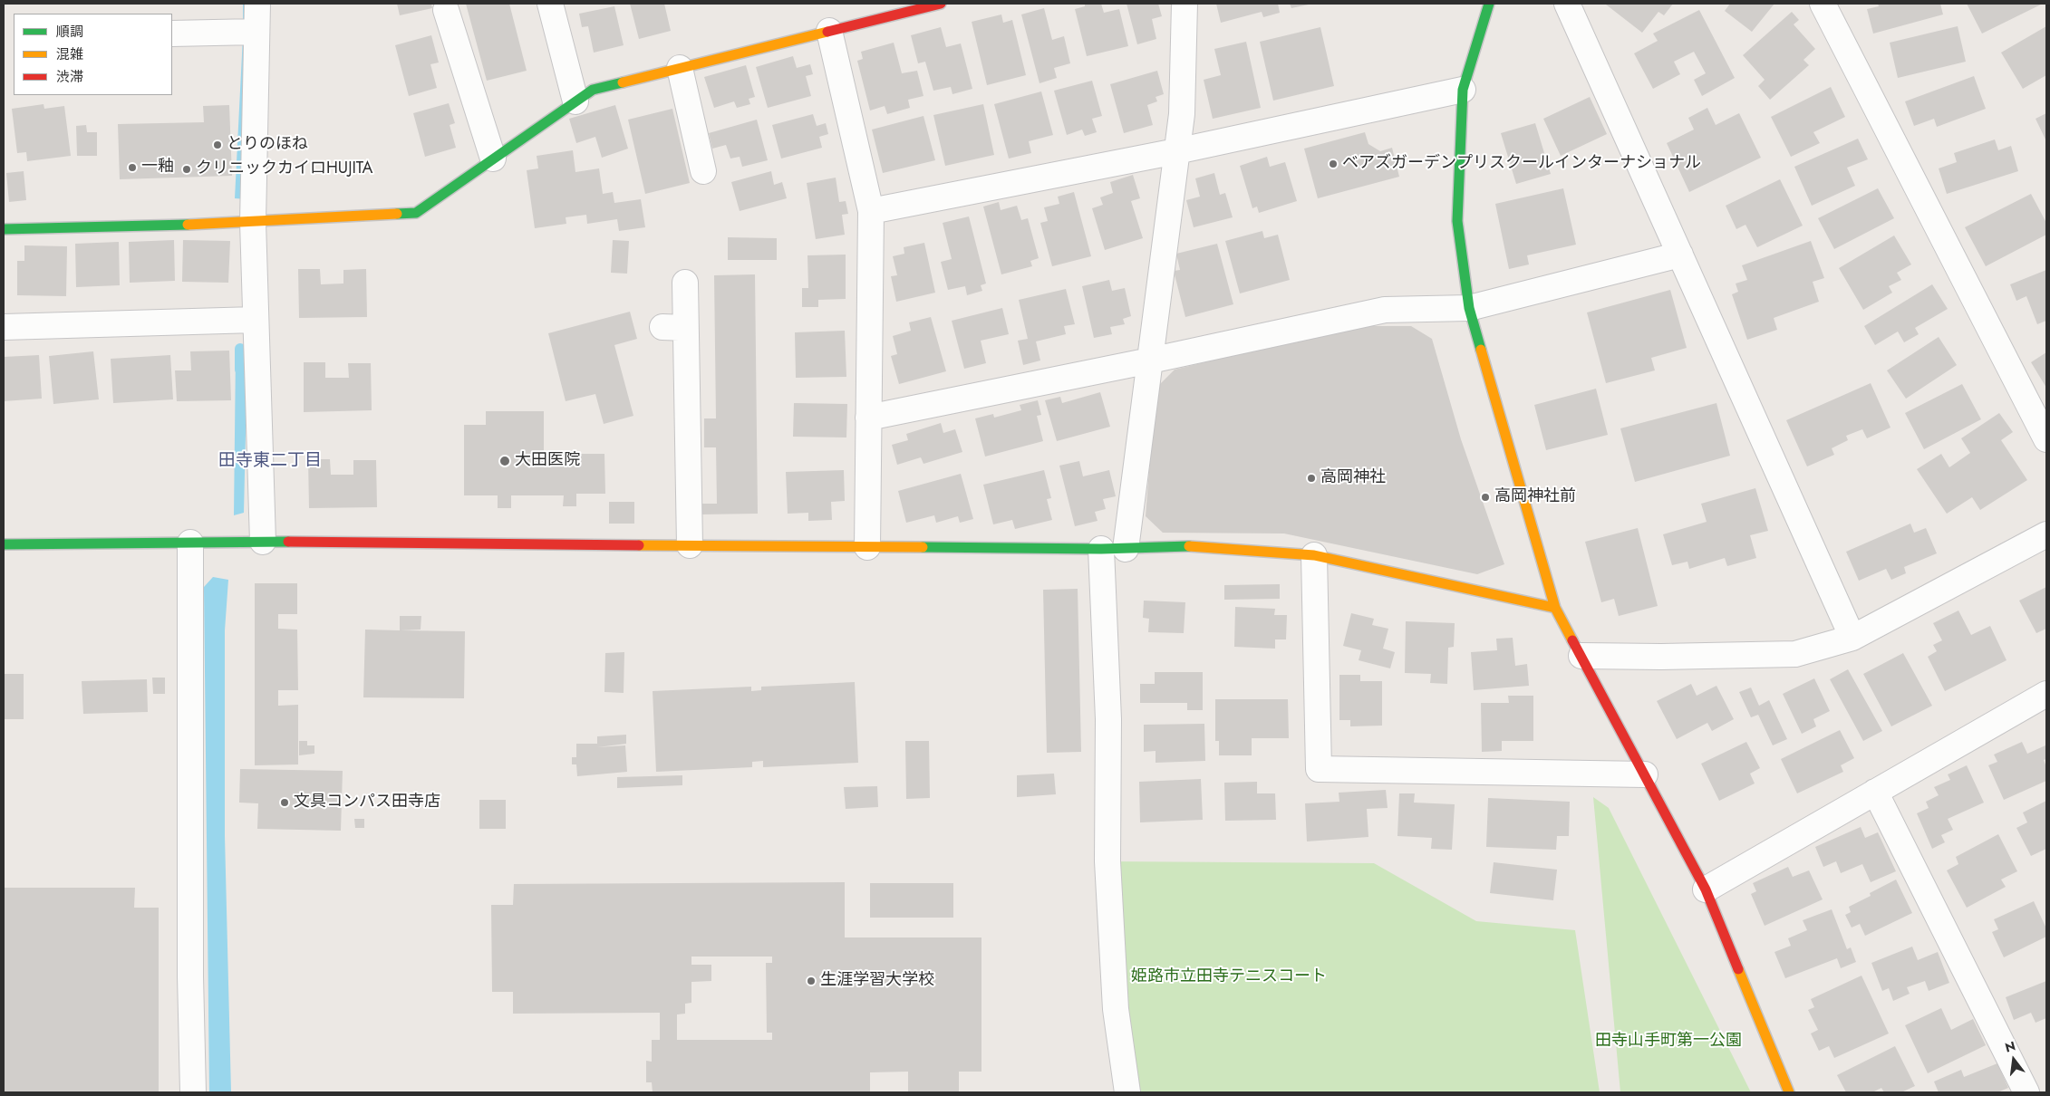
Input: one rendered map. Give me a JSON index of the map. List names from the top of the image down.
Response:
{
  "districts": ["田寺東二丁目"],
  "parks": ["姫路市立田寺テニスコート", "田寺山手町第一公園"],
  "places": [
    "とりのほね",
    "ベアズガーデンプリスクールインターナショナル",
    "一釉",
    "クリニックカイロHUJITA",
    "大田医院",
    "高岡神社",
    "高岡神社前",
    "文具コンパス田寺店",
    "生涯学習大学校"
  ],
  "legend": ["順調", "混雑", "渋滞"],
  "north": "top"
}
